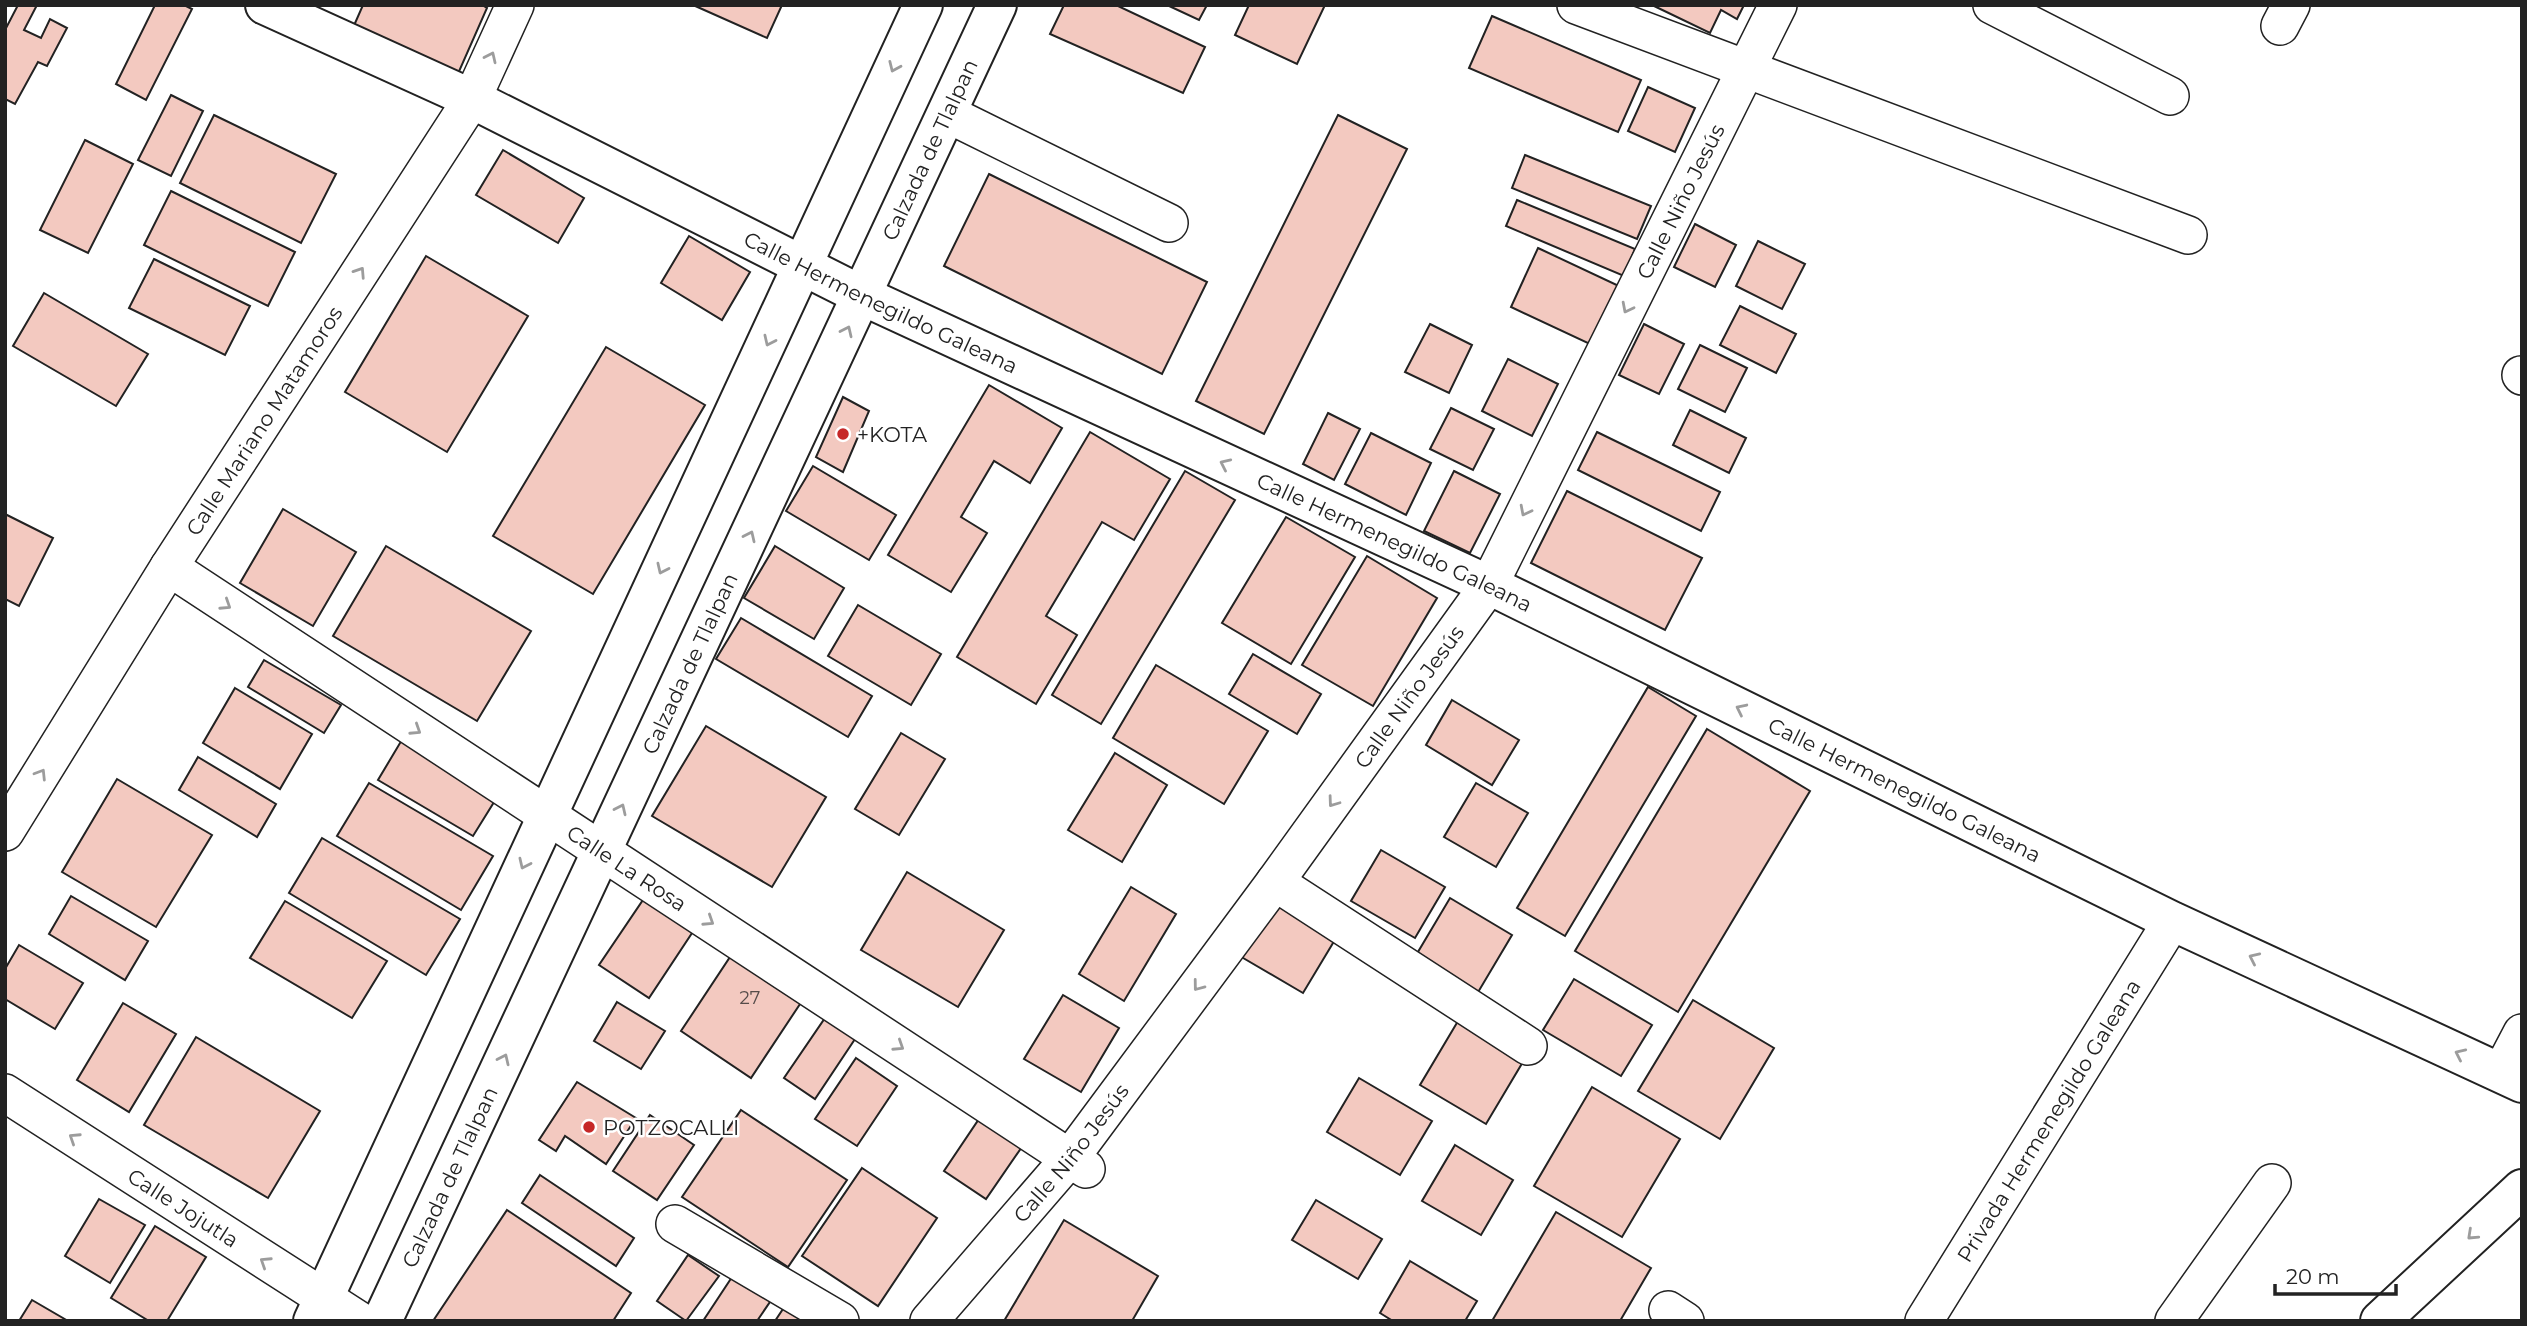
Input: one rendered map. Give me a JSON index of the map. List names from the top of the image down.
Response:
{
  "streets": {
    "main road": ["Calzada de Tlalpan", "Calle Hermenegildo Galeana"],
    "street": [
      "Calle Niño Jesús",
      "Calle Mariano Matamoros",
      "Calle La Rosa",
      "Privada Hermenegildo Galeana",
      "Calle Jojutla"
    ]
  },
  "crossings": [
    ["Calzada de Tlalpan", "Calle Hermenegildo Galeana"],
    ["Calzada de Tlalpan", "Calle La Rosa"],
    ["Calle Niño Jesús", "Calle Hermenegildo Galeana"],
    ["Calle Niño Jesús", "Calle La Rosa"],
    ["Calle Hermenegildo Galeana", "Calle Mariano Matamoros"],
    ["Calle Hermenegildo Galeana", "Privada Hermenegildo Galeana"],
    ["Calle Mariano Matamoros", "Calle La Rosa"]
  ],
  "one_way": [
    "Calle Niño Jesús",
    "Calle Hermenegildo Galeana",
    "Calle Mariano Matamoros",
    "Calle La Rosa",
    "Calle Jojutla"
  ],
  "places": ["+KOTA", "POTZOCALLI"],
  "house_numbers": ["27"],
  "scale_bar": "20 m"
}
